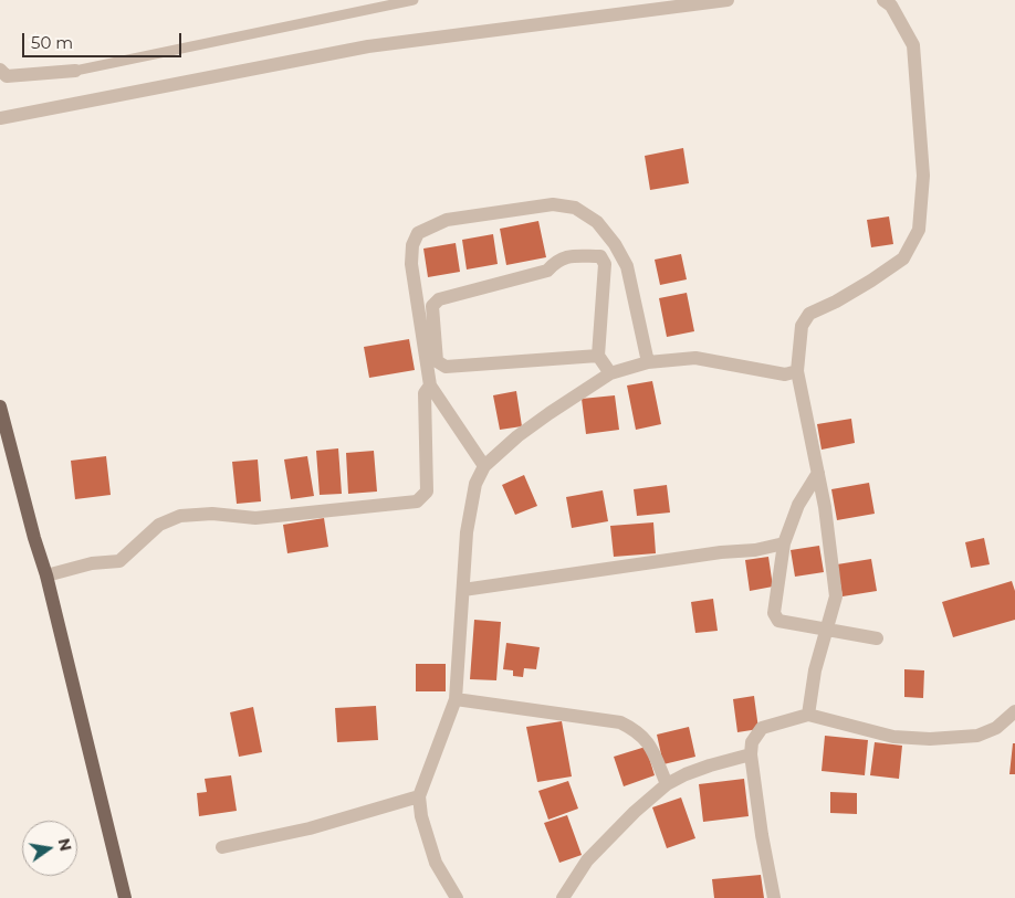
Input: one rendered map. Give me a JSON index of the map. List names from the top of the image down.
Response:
{
  "scale_bar": "50 m",
  "north": "right"
}
